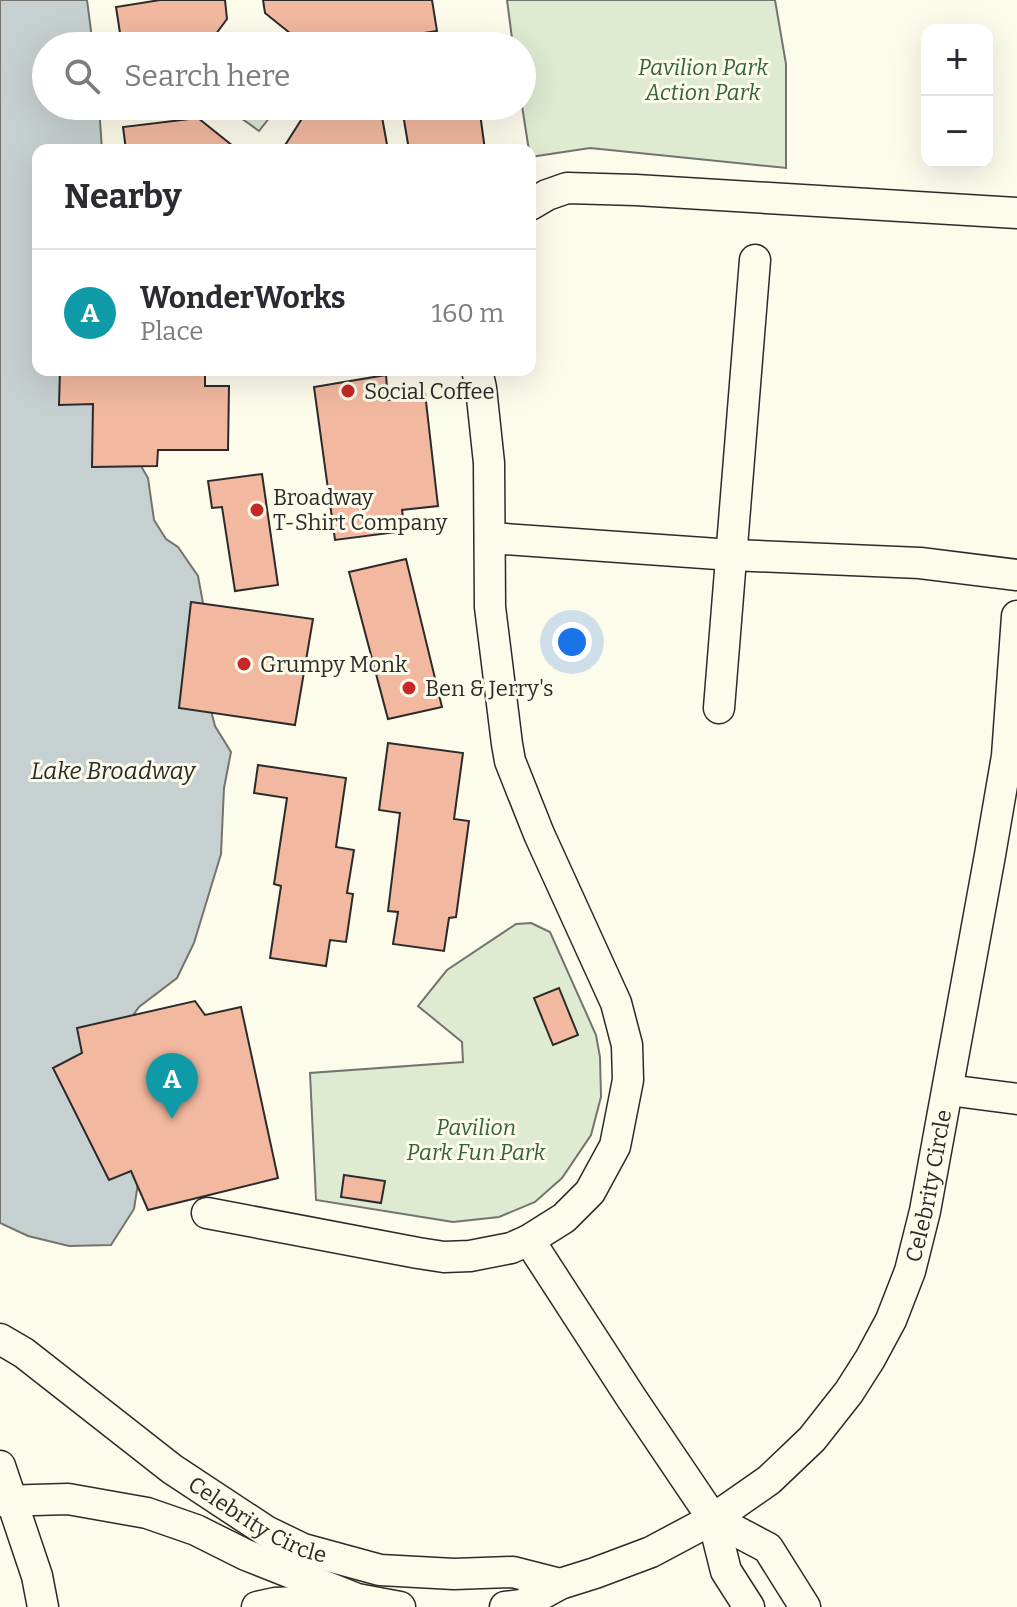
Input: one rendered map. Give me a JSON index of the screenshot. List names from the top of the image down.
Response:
{
  "streets": {
    "street": ["Celebrity Circle"]
  },
  "water": ["Lake Broadway"],
  "parks": ["Pavilion Park Action Park", "Pavilion Park Fun Park"],
  "places": [
    "Social Coffee",
    "Broadway T-Shirt Company",
    "Grumpy Monk",
    "Ben & Jerry's"
  ],
  "page": {
    "map_buttons": ["+", "−"],
    "search": "Search here",
    "heading": "Nearby",
    "list": [
      {
        "mark": "A",
        "name": "WonderWorks",
        "note": "Place",
        "value": "160 m"
      }
    ],
    "pins": "A"
  }
}
